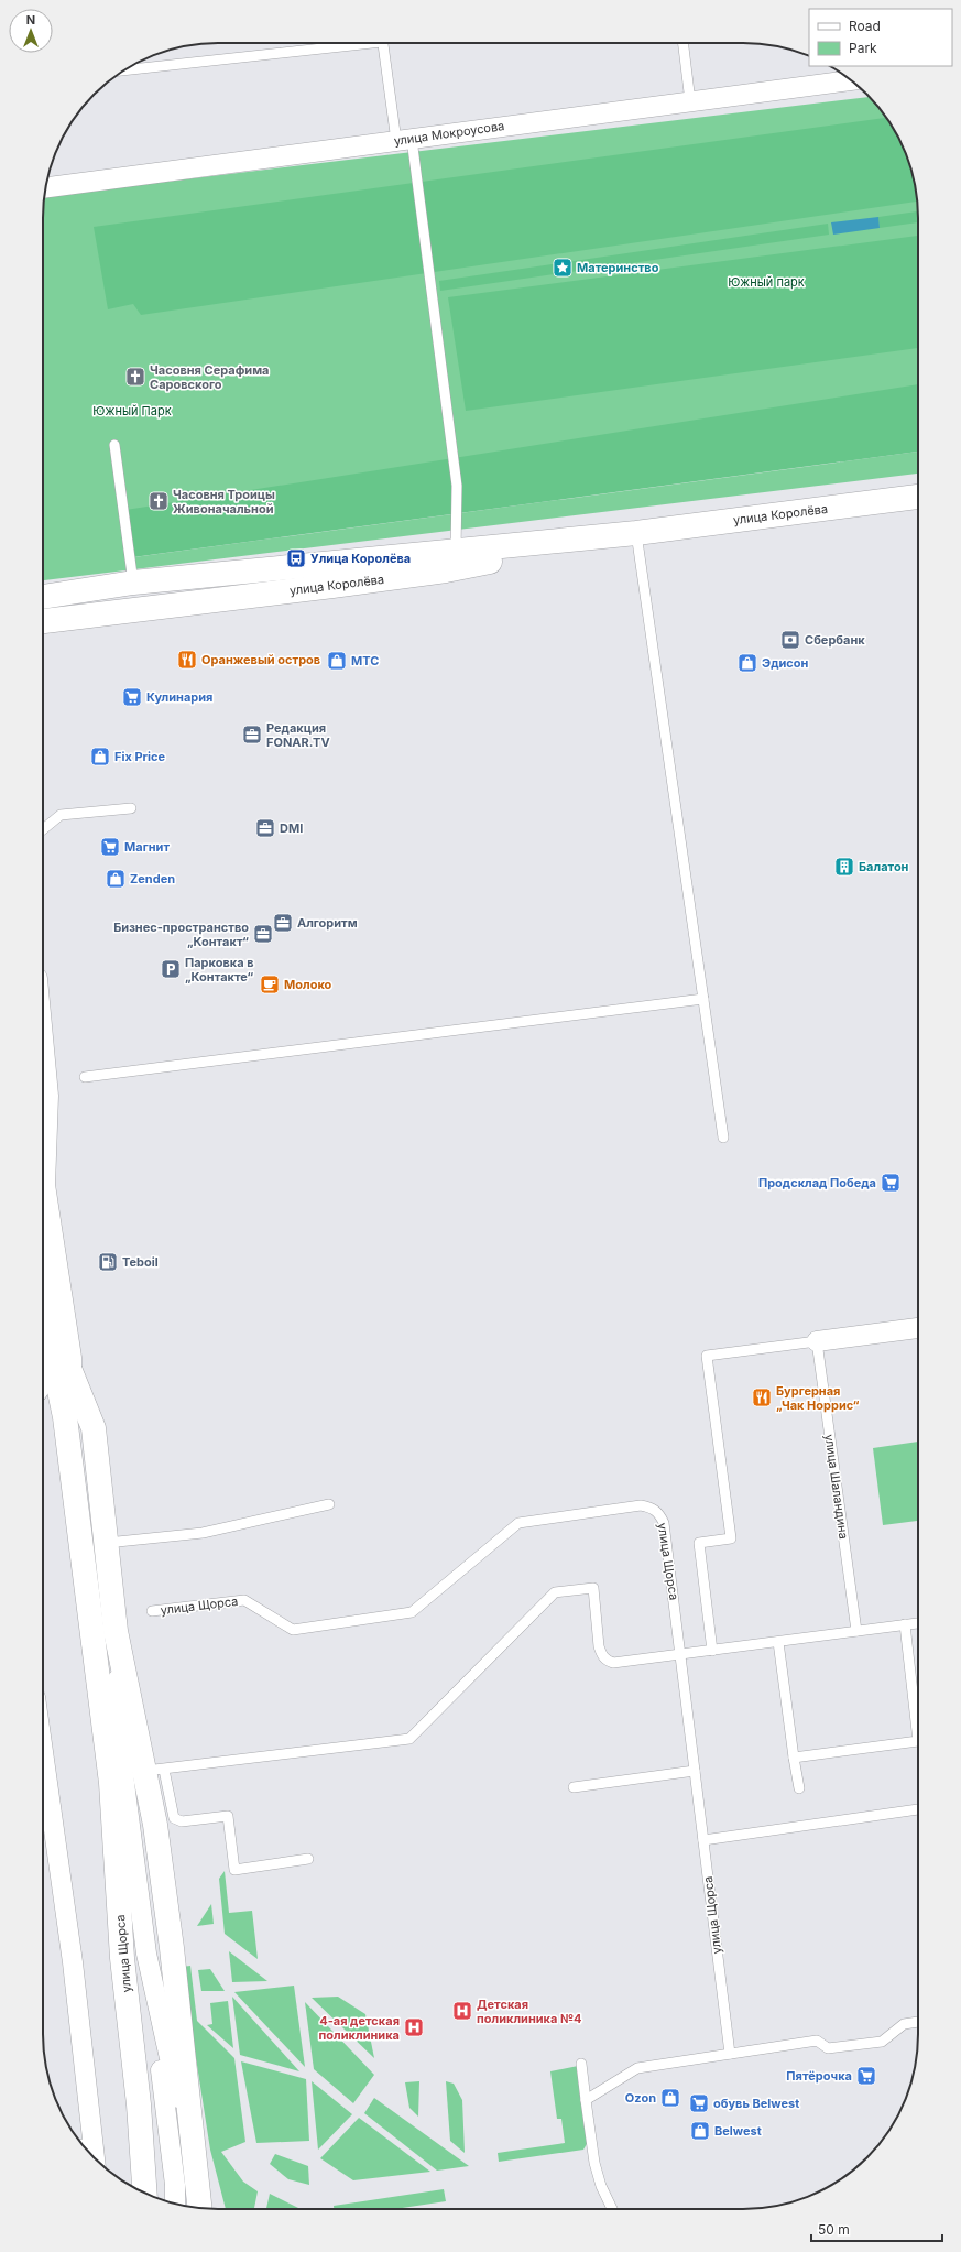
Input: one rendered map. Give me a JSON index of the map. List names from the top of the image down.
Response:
{
  "streets": {
    "main road": ["улица Королёва", "улица Щорса"],
    "street": ["улица Мокроусова"],
    "lane": ["улица Шаландина"]
  },
  "parks": ["Южный парк", "Южный Парк"],
  "places": {
    "place": ["Материнство"],
    "church": ["Часовня Серафима Саровского", "Часовня Троицы Живоначальной"],
    "bus stop": ["Улица Королёва"],
    "bank": ["Сбербанк"],
    "restaurant": ["Оранжевый остров", "Бургерная „Чак Норрис“"],
    "shop": [
      "МТС",
      "Эдисон",
      "Fix Price",
      "Zenden",
      "Ozon",
      "Belwest"
    ],
    "supermarket": [
      "Кулинария",
      "Магнит",
      "Продсклад Победа",
      "Пятёрочка",
      "обувь Belwest"
    ],
    "office": [
      "Редакция FONAR.TV",
      "DMI",
      "Алгоритм",
      "Бизнес-пространство „Контакт“"
    ],
    "building": ["Балатон"],
    "parking": ["Парковка в „Контакте“"],
    "cafe": ["Молоко"],
    "fuel station": ["Teboil"],
    "hospital": ["Детская поликлиника №4", "4-ая детская поликлиника"]
  },
  "legend": ["Road", "Park"],
  "scale_bar": "50 m",
  "north": "top"
}
